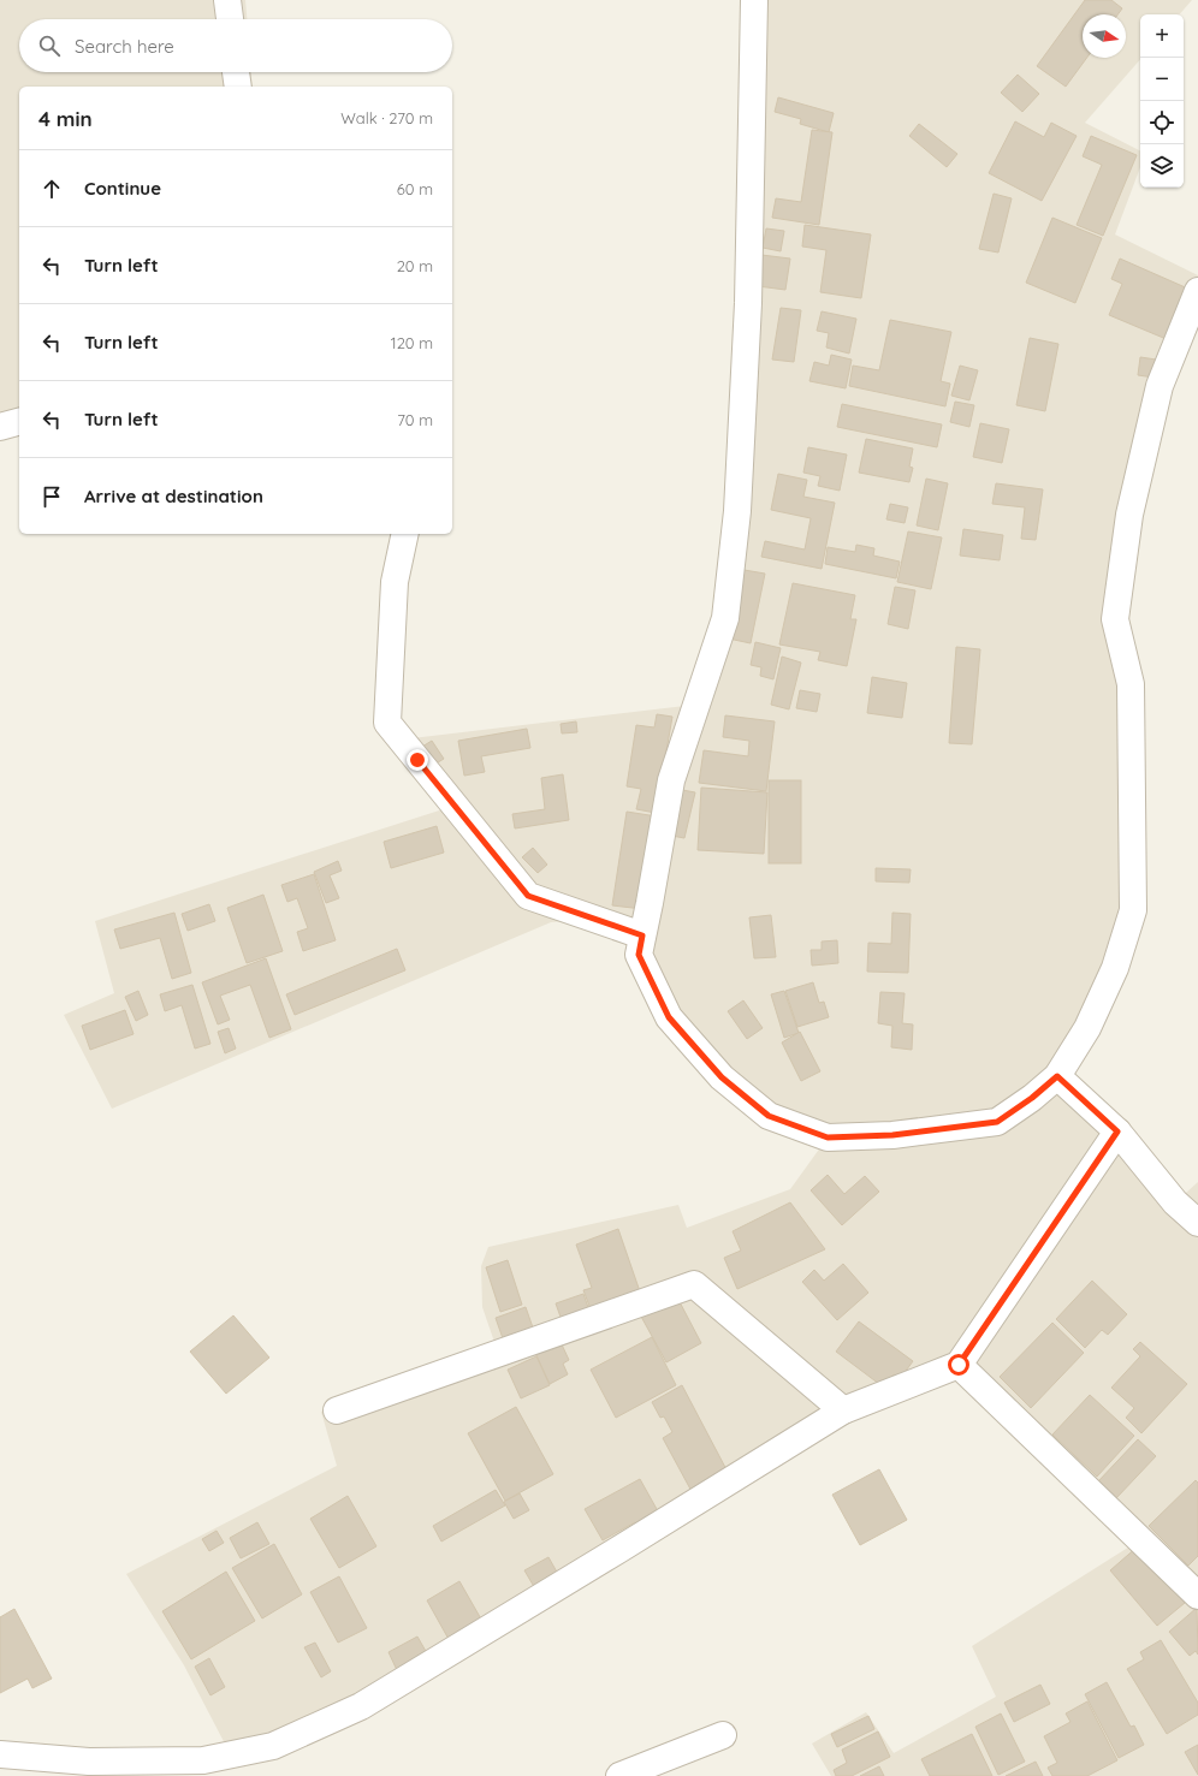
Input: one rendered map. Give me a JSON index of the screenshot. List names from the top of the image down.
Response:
{
  "north": "right",
  "page": {
    "map_buttons": ["+", "−"],
    "search": "Search here",
    "heading": ["4 min", "Walk · 270 m"],
    "list": [
      ["Continue", "60 m"],
      ["Turn left", "20 m"],
      ["Turn left", "120 m"],
      ["Turn left", "70 m"],
      "Arrive at destination"
    ]
  }
}
